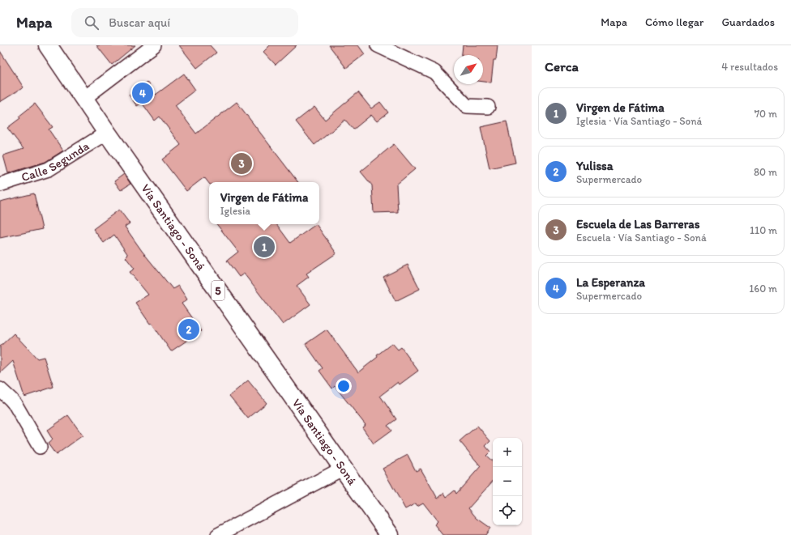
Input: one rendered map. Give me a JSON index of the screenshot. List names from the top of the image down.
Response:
{
  "streets": {
    "main road": ["Vía Santiago - Soná", "5"],
    "street": ["Calle Segunda"]
  },
  "crossings": [
    ["Calle Segunda", "Vía Santiago - Soná"]
  ],
  "north": "top right",
  "page": {
    "header": "Mapa",
    "search": "Buscar aquí",
    "nav": ["Mapa", "Cómo llegar", "Guardados"],
    "heading": ["Cerca", "4 resultados"],
    "pins": [
      "4",
      "3",
      "1",
      "2"
    ],
    "list": [
      {
        "mark": "1",
        "name": "Virgen de Fátima",
        "note": "Iglesia · Vía Santiago - Soná",
        "value": "70 m"
      },
      {
        "mark": "2",
        "name": "Yulissa",
        "note": "Supermercado",
        "value": "80 m"
      },
      {
        "mark": "3",
        "name": "Escuela de Las Barreras",
        "note": "Escuela · Vía Santiago - Soná",
        "value": "110 m"
      },
      {
        "mark": "4",
        "name": "La Esperanza",
        "note": "Supermercado",
        "value": "160 m"
      }
    ],
    "popup": ["Virgen de Fátima", "Iglesia"],
    "map_buttons": ["+", "−"]
  }
}
